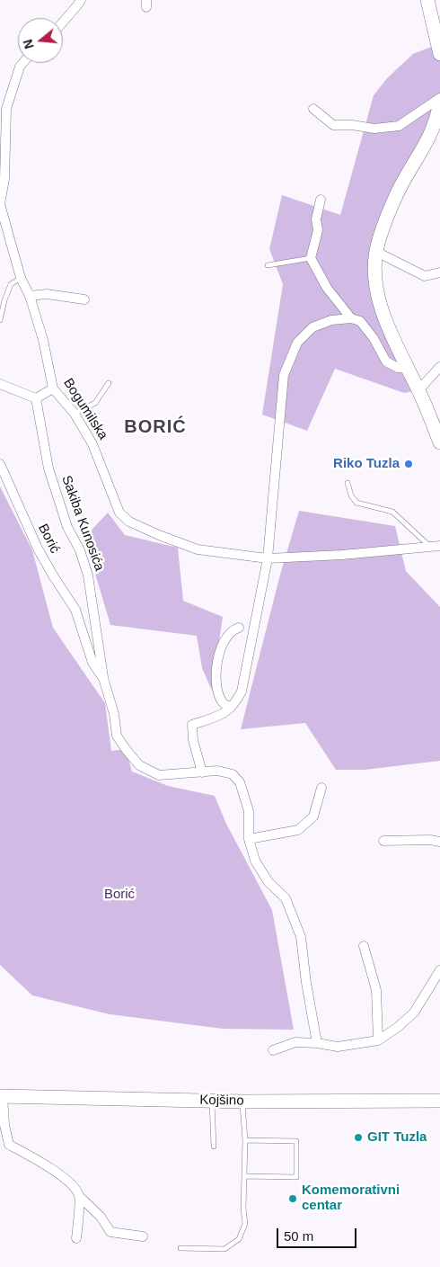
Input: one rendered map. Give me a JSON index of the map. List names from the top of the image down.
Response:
{
  "streets": {
    "street": [
      "Bogumilska",
      "Sakiba Kunosića",
      "Borić",
      "Kojšino"
    ]
  },
  "crossings": [
    ["Sakiba Kunosića", "Borić"]
  ],
  "districts": ["BORIĆ"],
  "parks": ["Borić"],
  "places": ["Riko Tuzla", "GIT Tuzla", "Komemorativni centar"],
  "scale_bar": "50 m",
  "north": "left"
}
